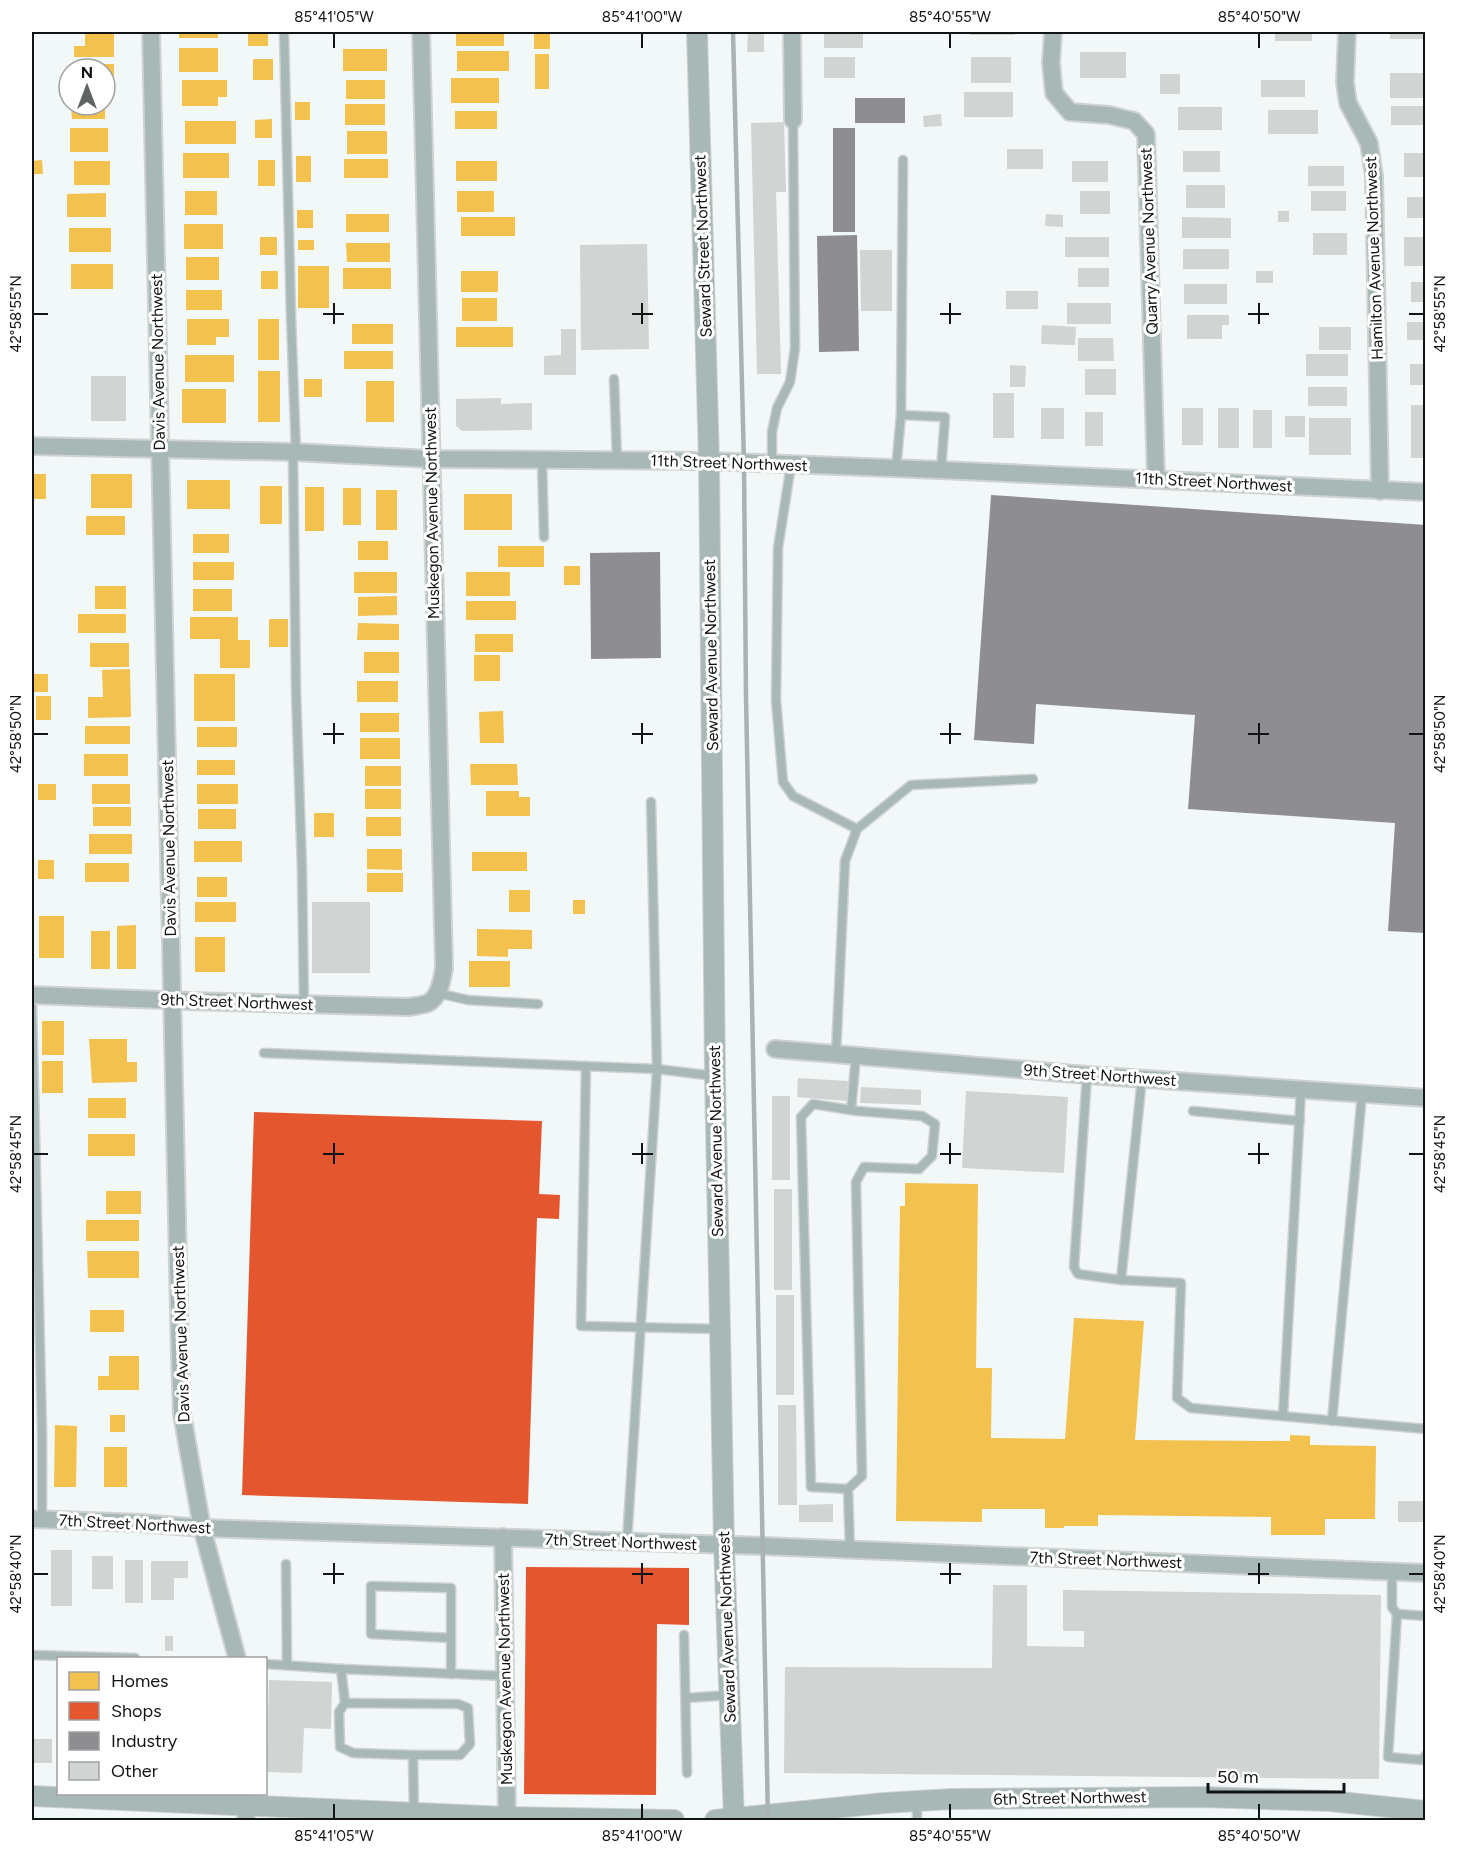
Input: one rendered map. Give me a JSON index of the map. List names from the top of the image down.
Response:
{
  "streets": {
    "street": [
      "Quarry Avenue Northwest",
      "Seward Street Northwest",
      "Hamilton Avenue Northwest",
      "Davis Avenue Northwest",
      "11th Street Northwest",
      "Muskegon Avenue Northwest",
      "Seward Avenue Northwest",
      "9th Street Northwest",
      "7th Street Northwest",
      "6th Street Northwest"
    ]
  },
  "crossings": [
    ["Quarry Avenue Northwest", "11th Street Northwest"],
    ["Seward Street Northwest", "11th Street Northwest"],
    ["Seward Street Northwest", "Seward Avenue Northwest"],
    ["Hamilton Avenue Northwest", "11th Street Northwest"],
    ["Davis Avenue Northwest", "11th Street Northwest"],
    ["Davis Avenue Northwest", "9th Street Northwest"],
    ["Davis Avenue Northwest", "7th Street Northwest"],
    ["11th Street Northwest", "Muskegon Avenue Northwest"],
    ["11th Street Northwest", "Seward Avenue Northwest"],
    ["Muskegon Avenue Northwest", "9th Street Northwest"],
    ["Muskegon Avenue Northwest", "7th Street Northwest"],
    ["Seward Avenue Northwest", "7th Street Northwest"],
    ["Seward Avenue Northwest", "6th Street Northwest"]
  ],
  "legend": [
    "Homes",
    "Shops",
    "Industry",
    "Other"
  ],
  "scale_bar": "50 m",
  "north": "top",
  "coordinates": [
    "85°41'05\"W",
    "85°41'00\"W",
    "85°40'55\"W",
    "85°40'50\"W",
    "42°58'55\"N",
    "42°58'50\"N",
    "42°58'45\"N",
    "42°58'40\"N"
  ]
}
